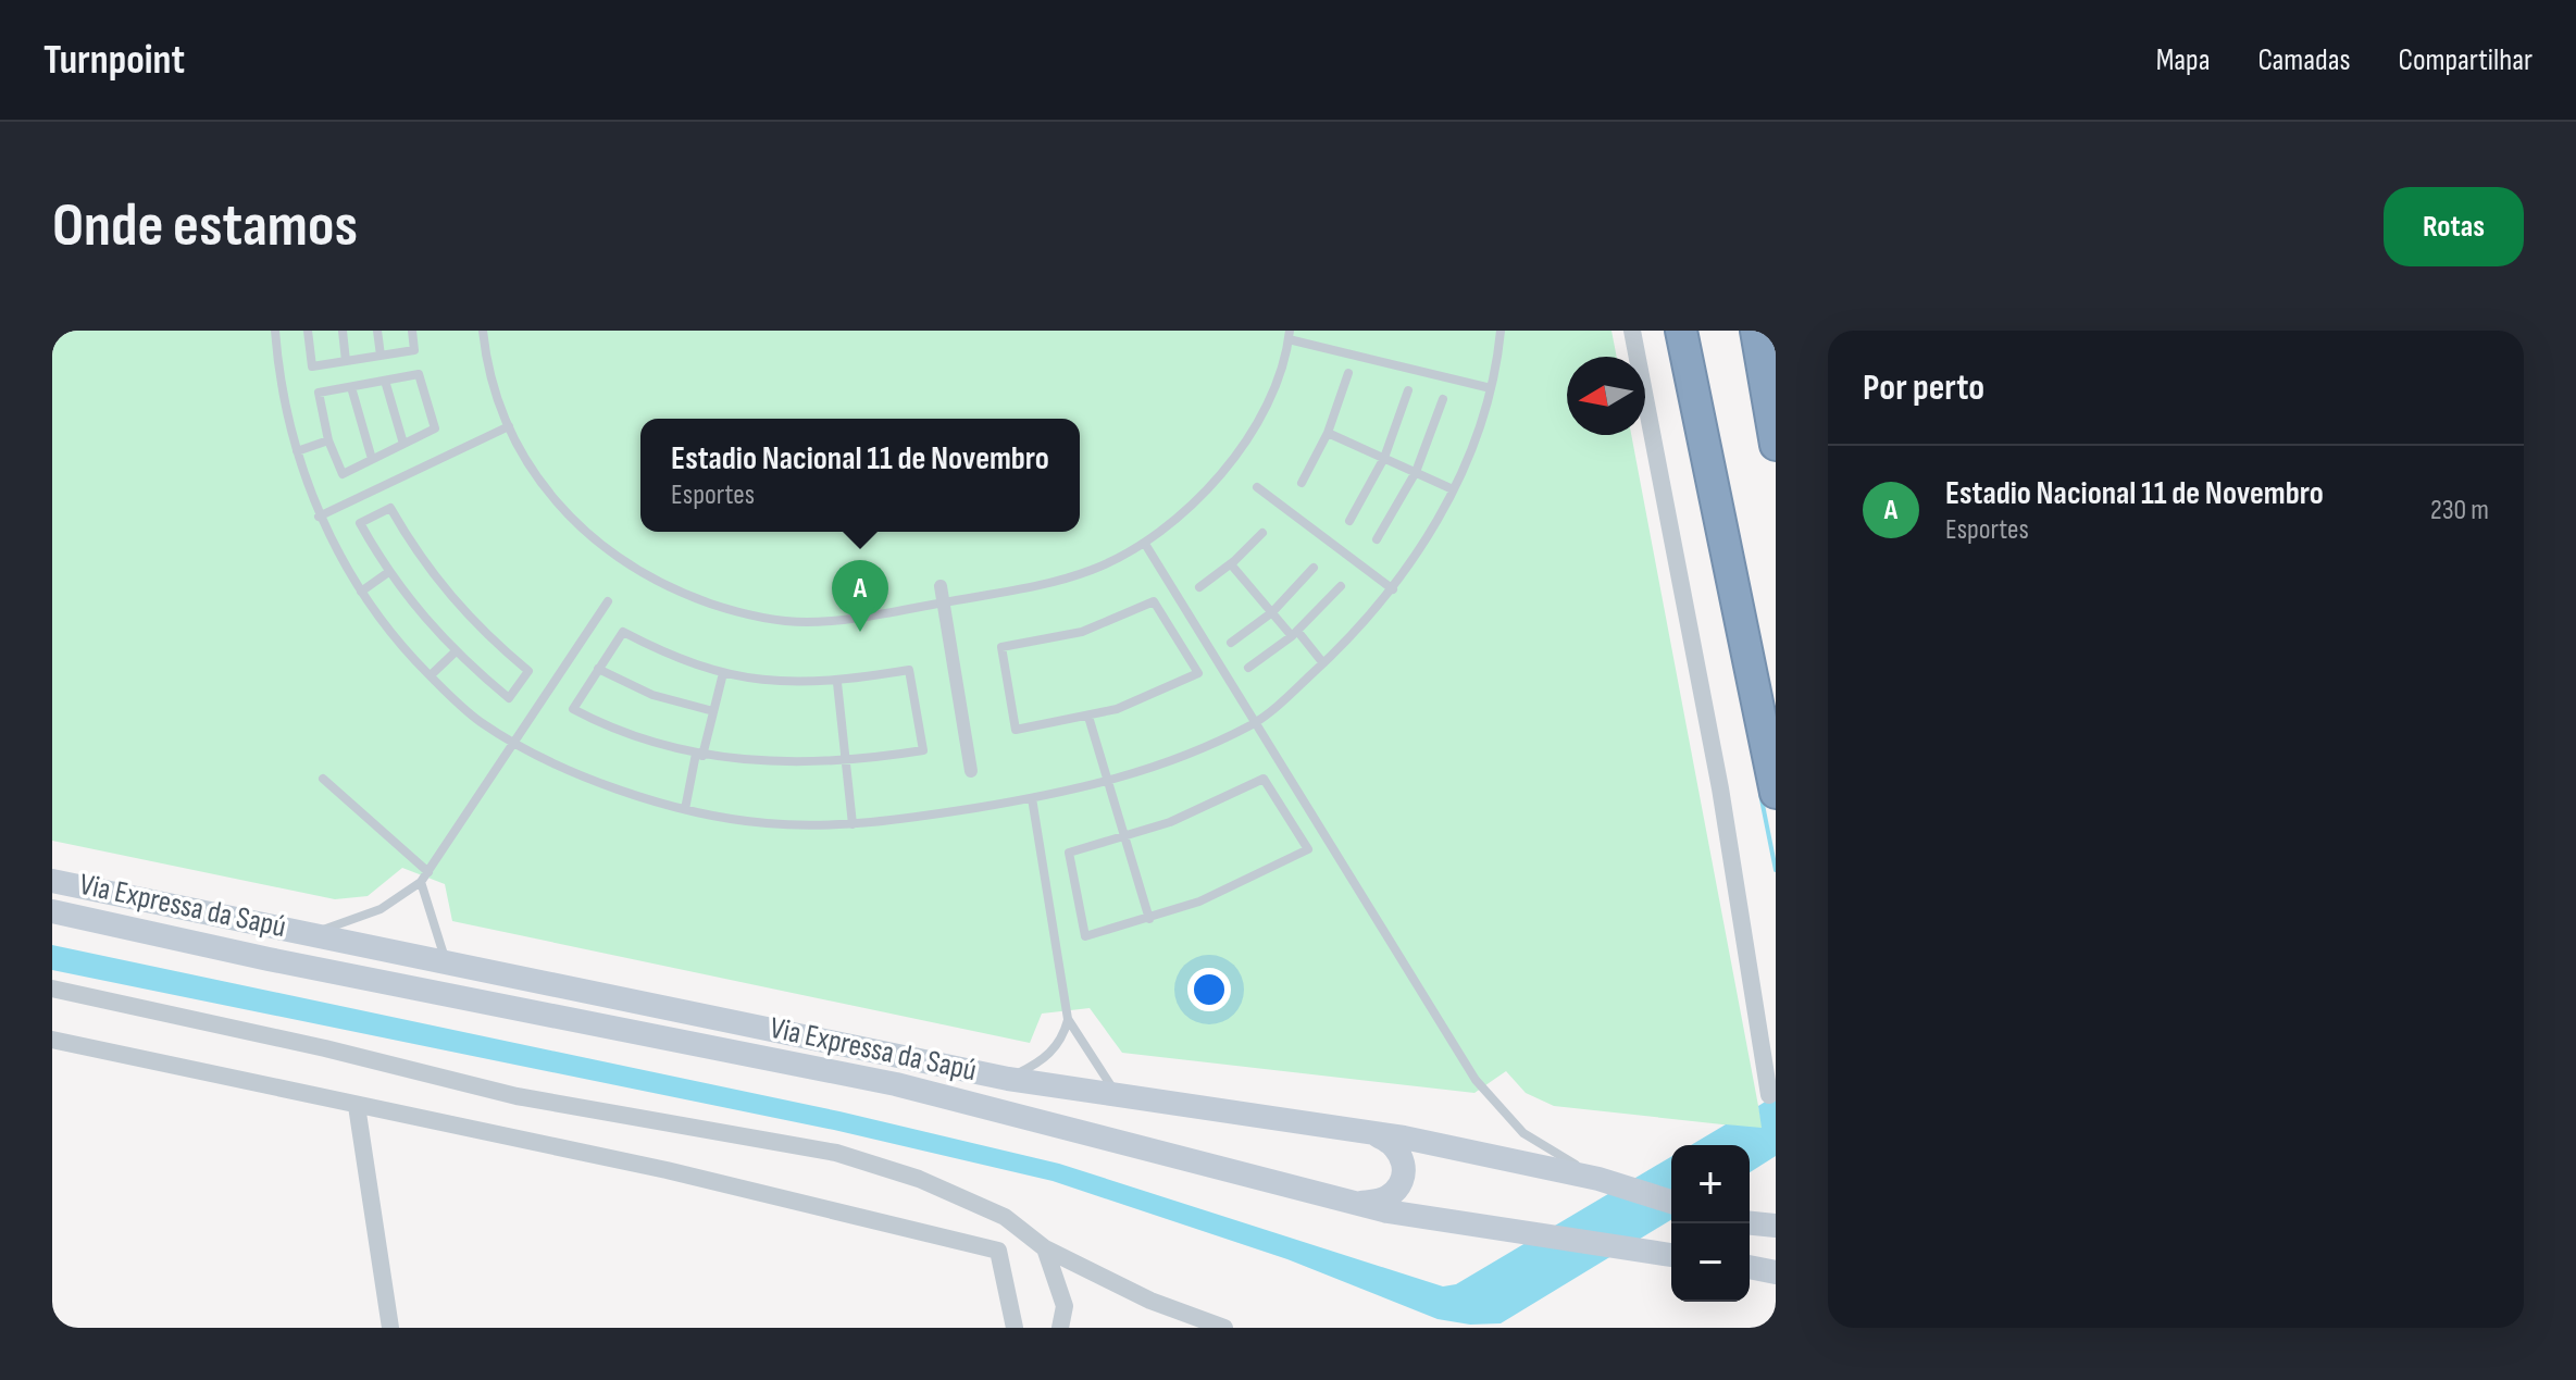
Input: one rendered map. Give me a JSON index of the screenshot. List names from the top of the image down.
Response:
{
  "streets": {
    "main road": ["Via Expressa da Sapú"]
  },
  "north": "left",
  "page": {
    "header": "Turnpoint",
    "nav": ["Mapa", "Camadas", "Compartilhar"],
    "buttons": "Rotas",
    "title": "Onde estamos",
    "heading": "Por perto",
    "popup": ["Estadio Nacional 11 de Novembro", "Esportes"],
    "list": [
      {
        "mark": "A",
        "name": "Estadio Nacional 11 de Novembro",
        "note": "Esportes",
        "value": "230 m"
      }
    ],
    "pins": "A",
    "map_buttons": ["+", "−"]
  }
}
